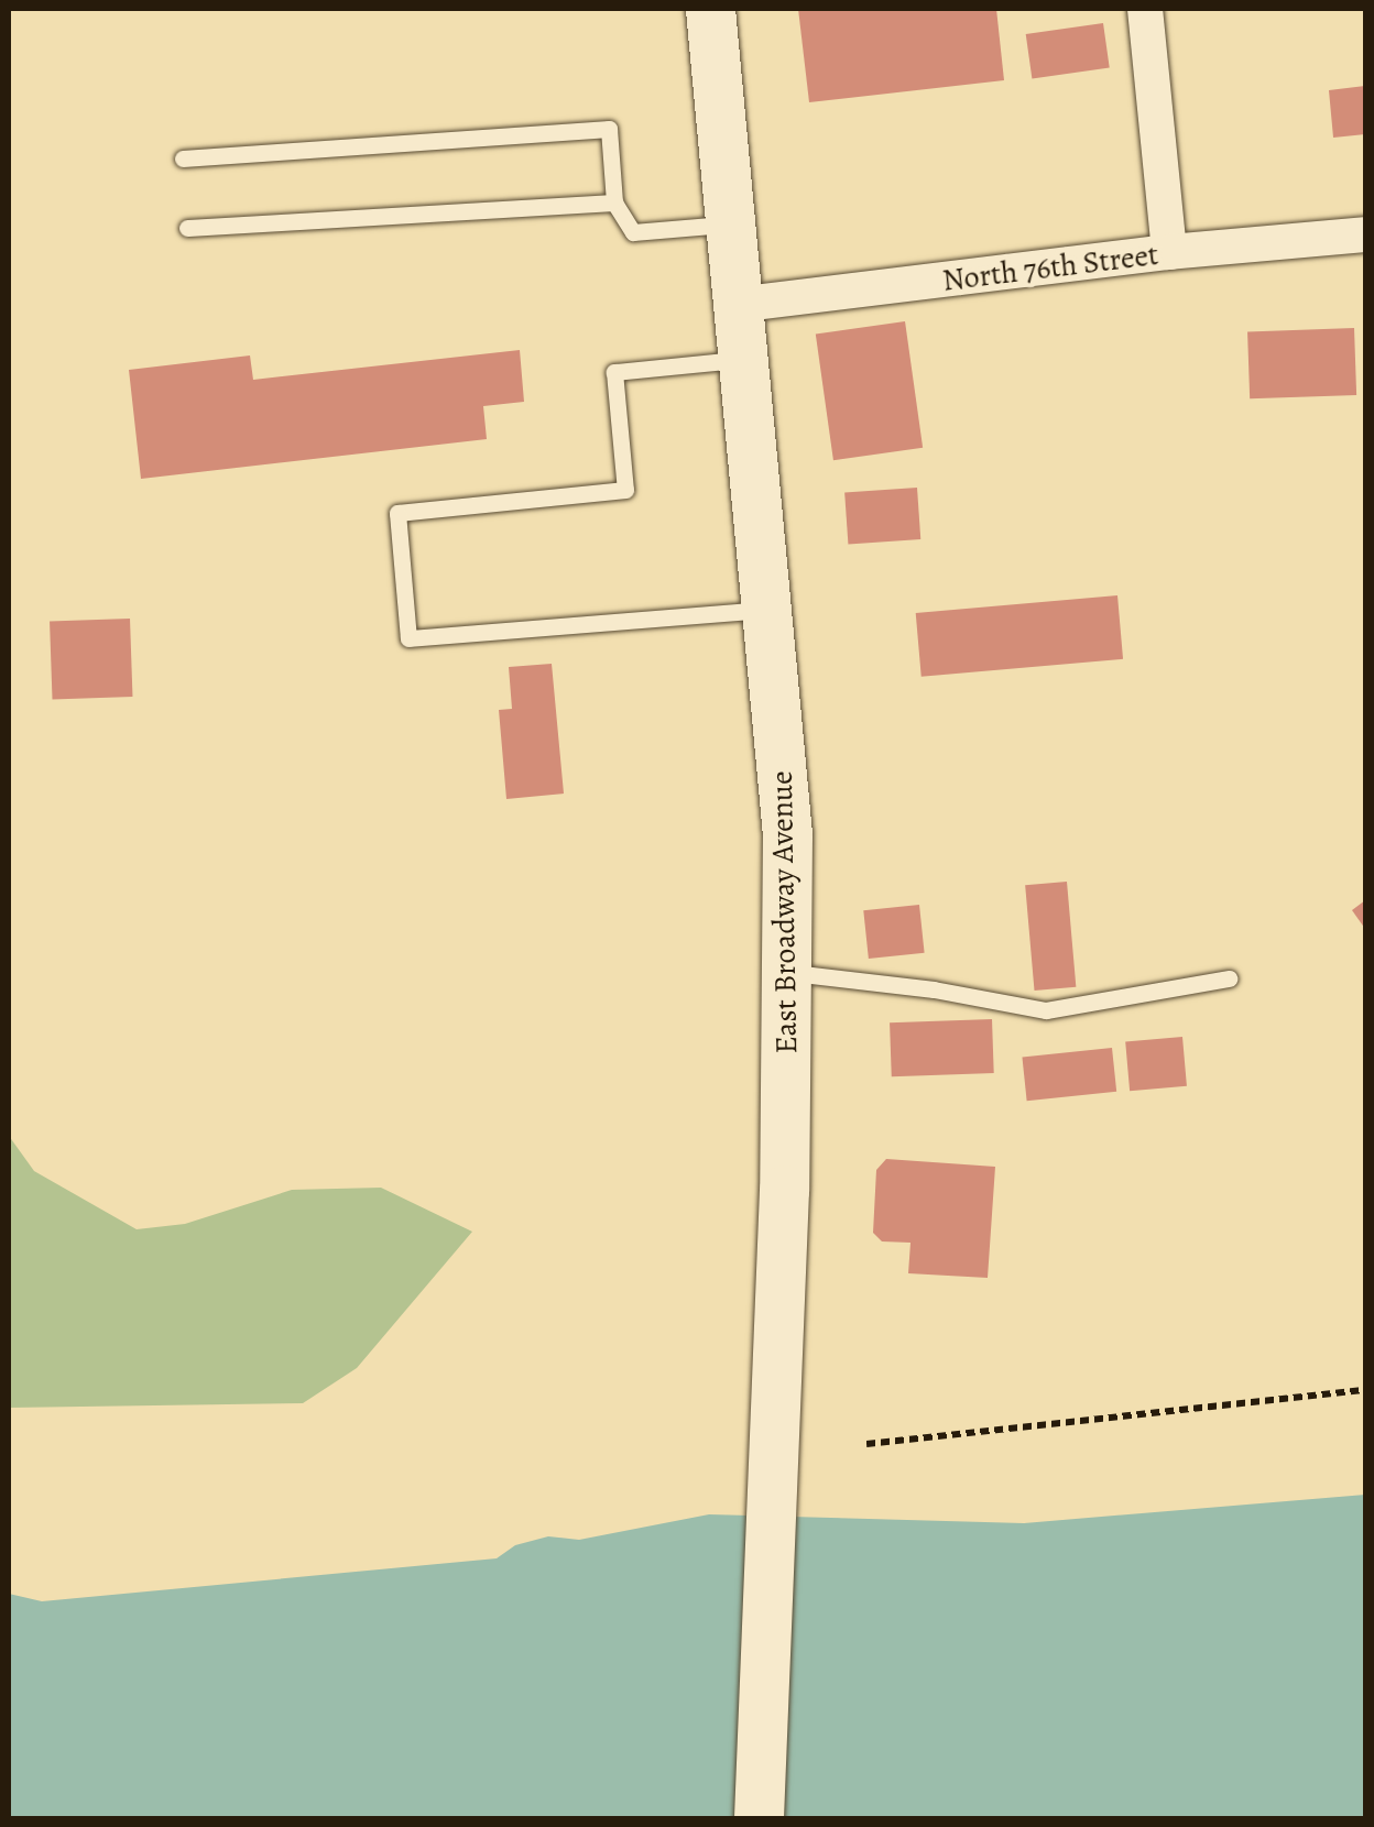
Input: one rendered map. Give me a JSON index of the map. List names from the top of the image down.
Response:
{
  "streets": {
    "main road": ["East Broadway Avenue"],
    "street": ["North 76th Street"]
  },
  "crossings": [
    ["North 76th Street", "East Broadway Avenue"]
  ]
}
